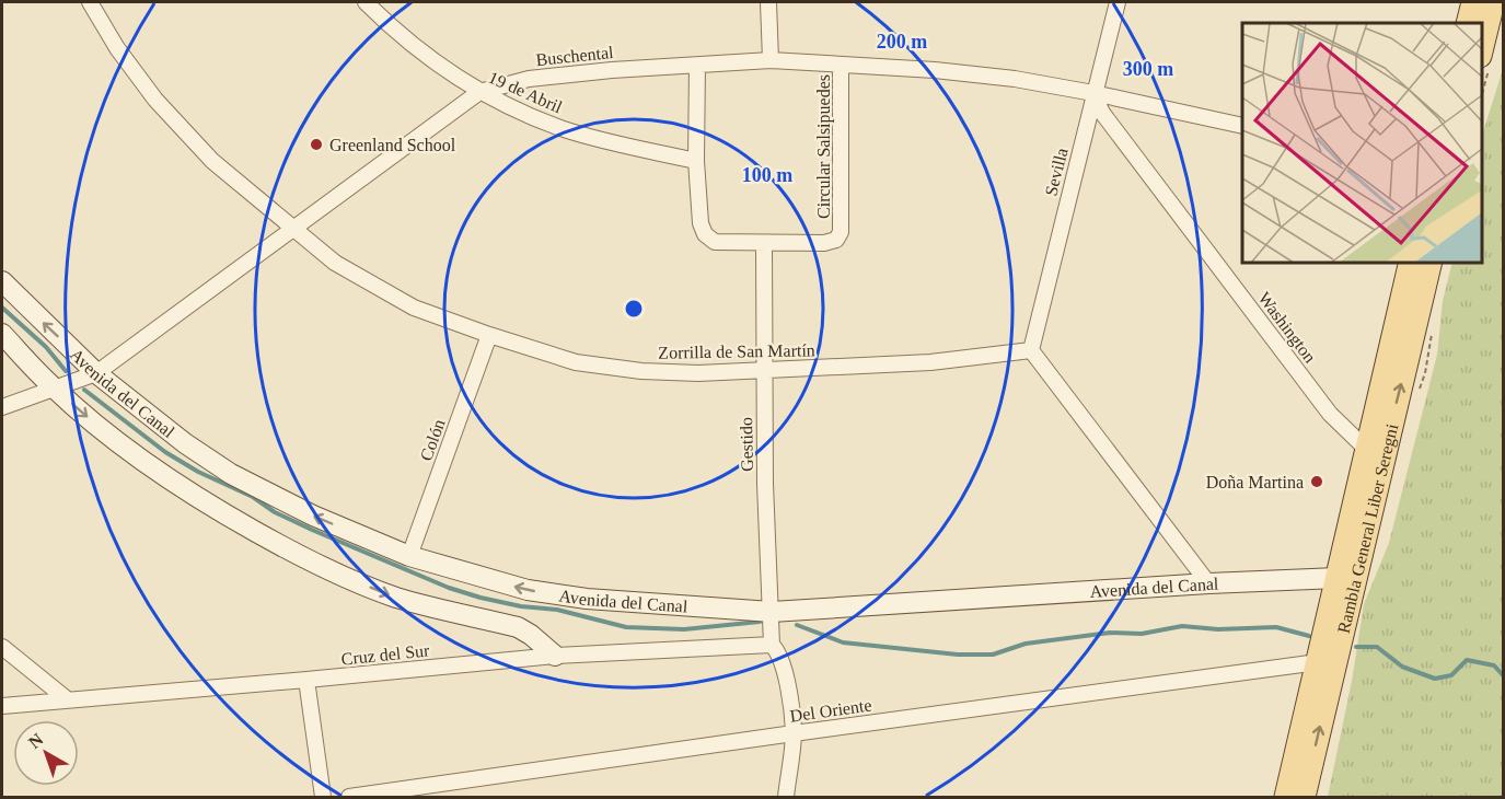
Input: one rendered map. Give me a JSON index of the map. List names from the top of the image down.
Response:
{
  "streets": {
    "main road": ["Rambla General Liber Seregni"],
    "street": [
      "Buschental",
      "19 de Abril",
      "Circular Salsipuedes",
      "Sevilla",
      "Washington",
      "Zorrilla de San Martín",
      "Avenida del Canal",
      "Colón",
      "Gestido",
      "Cruz del Sur",
      "Del Oriente"
    ]
  },
  "crossings": [
    ["Buschental", "19 de Abril"],
    ["Buschental", "Circular Salsipuedes"],
    ["Buschental", "Sevilla"],
    ["Buschental", "Washington"],
    ["Buschental", "Zorrilla de San Martín"],
    ["Buschental", "Avenida del Canal"],
    ["19 de Abril", "Circular Salsipuedes"],
    ["Circular Salsipuedes", "Gestido"],
    ["Sevilla", "Washington"],
    ["Sevilla", "Zorrilla de San Martín"],
    ["Washington", "Rambla General Liber Seregni"],
    ["Zorrilla de San Martín", "Colón"],
    ["Zorrilla de San Martín", "Gestido"],
    ["Avenida del Canal", "Colón"],
    ["Avenida del Canal", "Gestido"],
    ["Avenida del Canal", "Rambla General Liber Seregni"],
    ["Gestido", "Cruz del Sur"],
    ["Rambla General Liber Seregni", "Del Oriente"]
  ],
  "places": ["Greenland School", "Doña Martina"],
  "north": "top left",
  "rings": ["200 m", "300 m", "100 m"]
}
